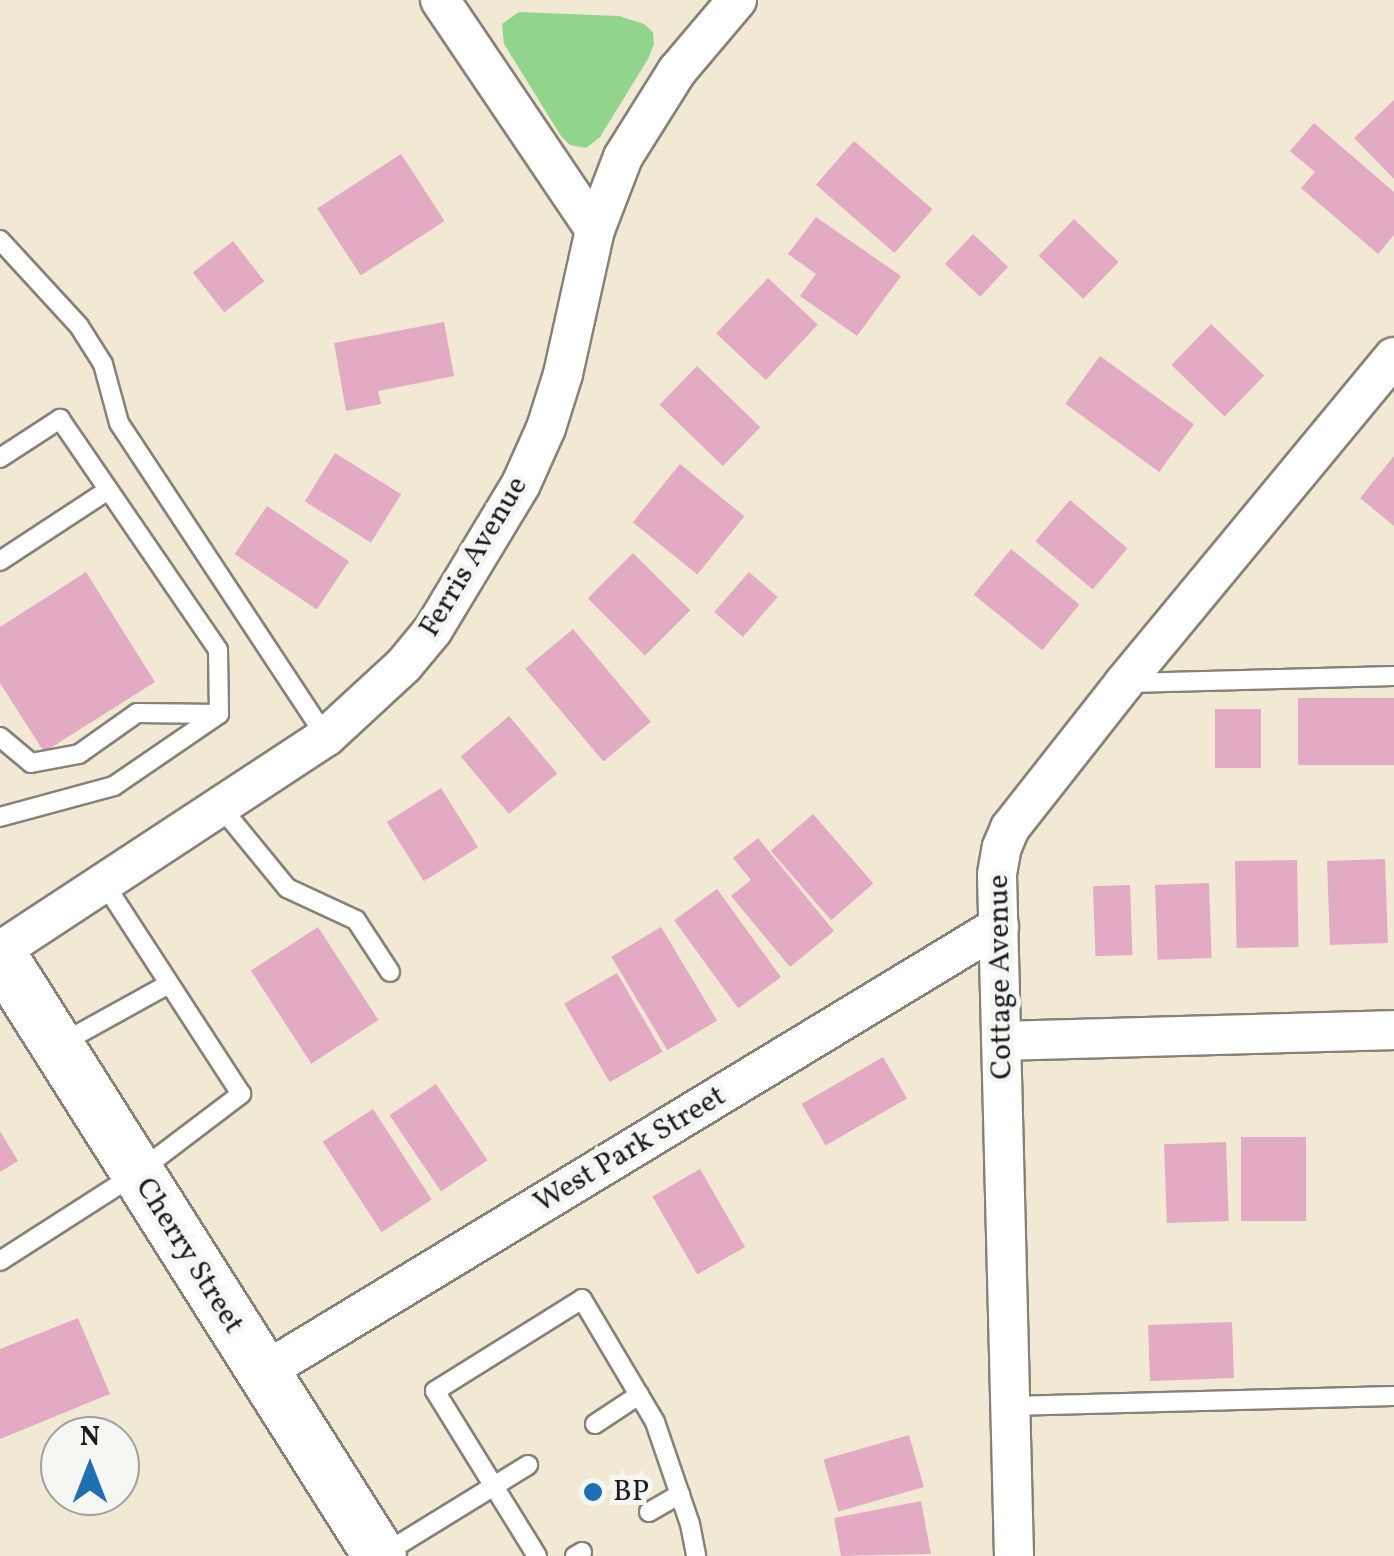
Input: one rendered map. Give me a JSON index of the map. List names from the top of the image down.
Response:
{
  "streets": {
    "main road": ["Cherry Street"],
    "street": ["Ferris Avenue", "Cottage Avenue", "West Park Street"]
  },
  "crossings": [
    ["Ferris Avenue", "Cherry Street"],
    ["Cottage Avenue", "West Park Street"],
    ["West Park Street", "Cherry Street"]
  ],
  "places": ["BP"],
  "north": "top"
}
